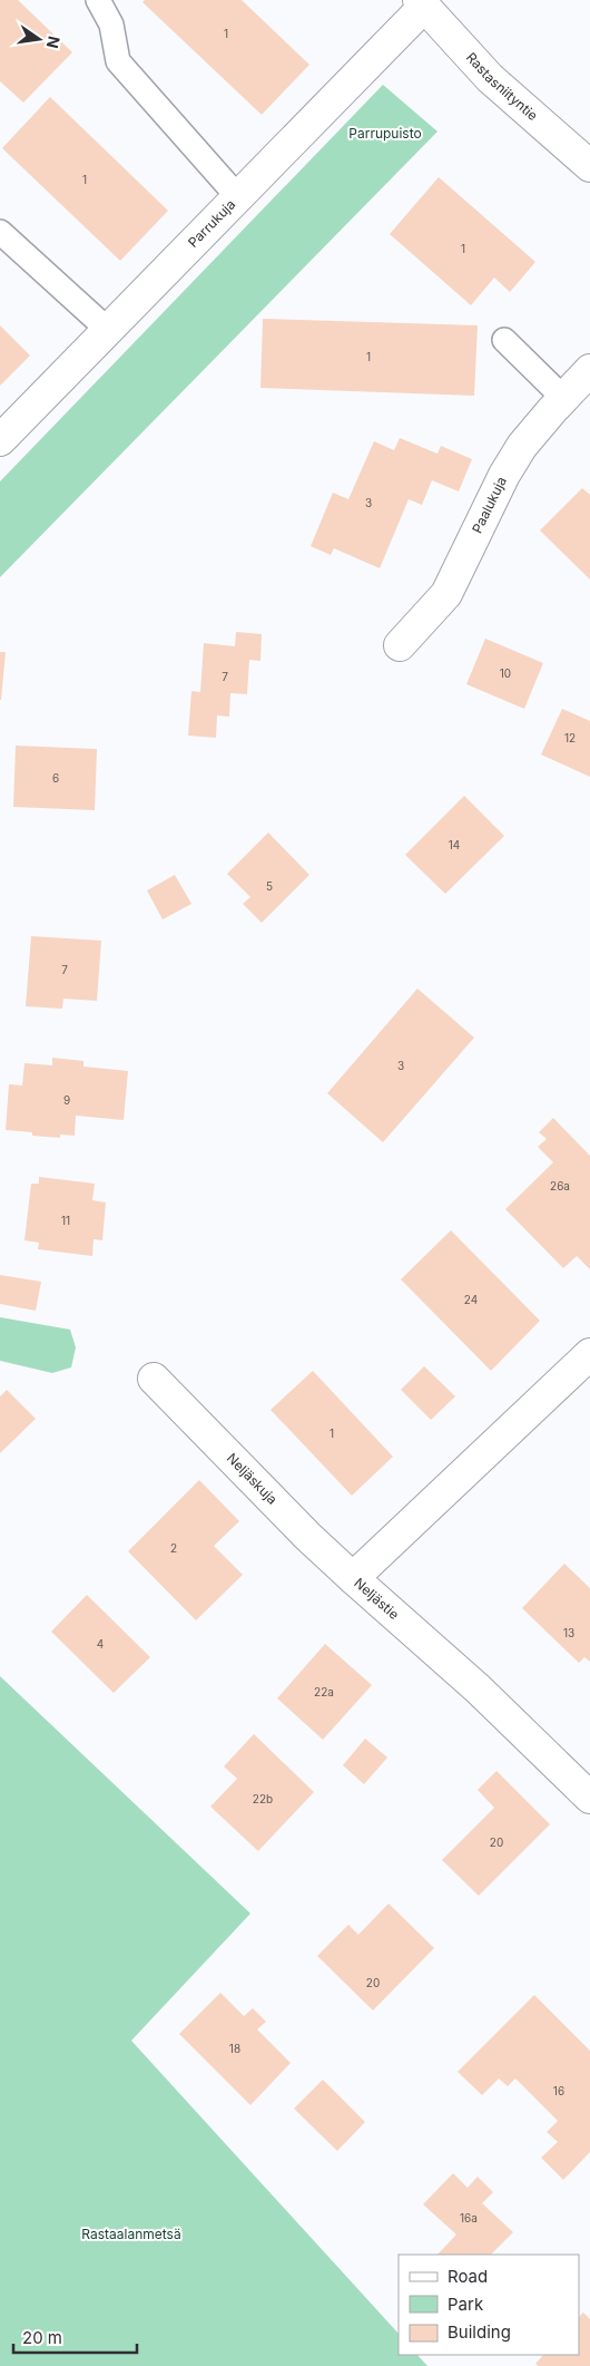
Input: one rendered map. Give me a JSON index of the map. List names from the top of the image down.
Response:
{
  "streets": {
    "street": [
      "Rastasniityntie",
      "Parrukuja",
      "Paalukuja",
      "Neljäskuja",
      "Neljästie"
    ]
  },
  "crossings": [
    ["Rastasniityntie", "Parrukuja"],
    ["Neljäskuja", "Neljästie"]
  ],
  "parks": ["Parrupuisto", "Rastaalanmetsä"],
  "house_numbers": [
    "1",
    "1",
    "1",
    "1",
    "3",
    "10",
    "7",
    "12",
    "6",
    "14",
    "5",
    "7",
    "3",
    "9",
    "26a",
    "11",
    "24",
    "1",
    "2",
    "13",
    "4",
    "22a",
    "22b",
    "20",
    "20",
    "18",
    "16",
    "16a"
  ],
  "legend": ["Road", "Park", "Building"],
  "scale_bar": "20 m",
  "north": "right"
}
